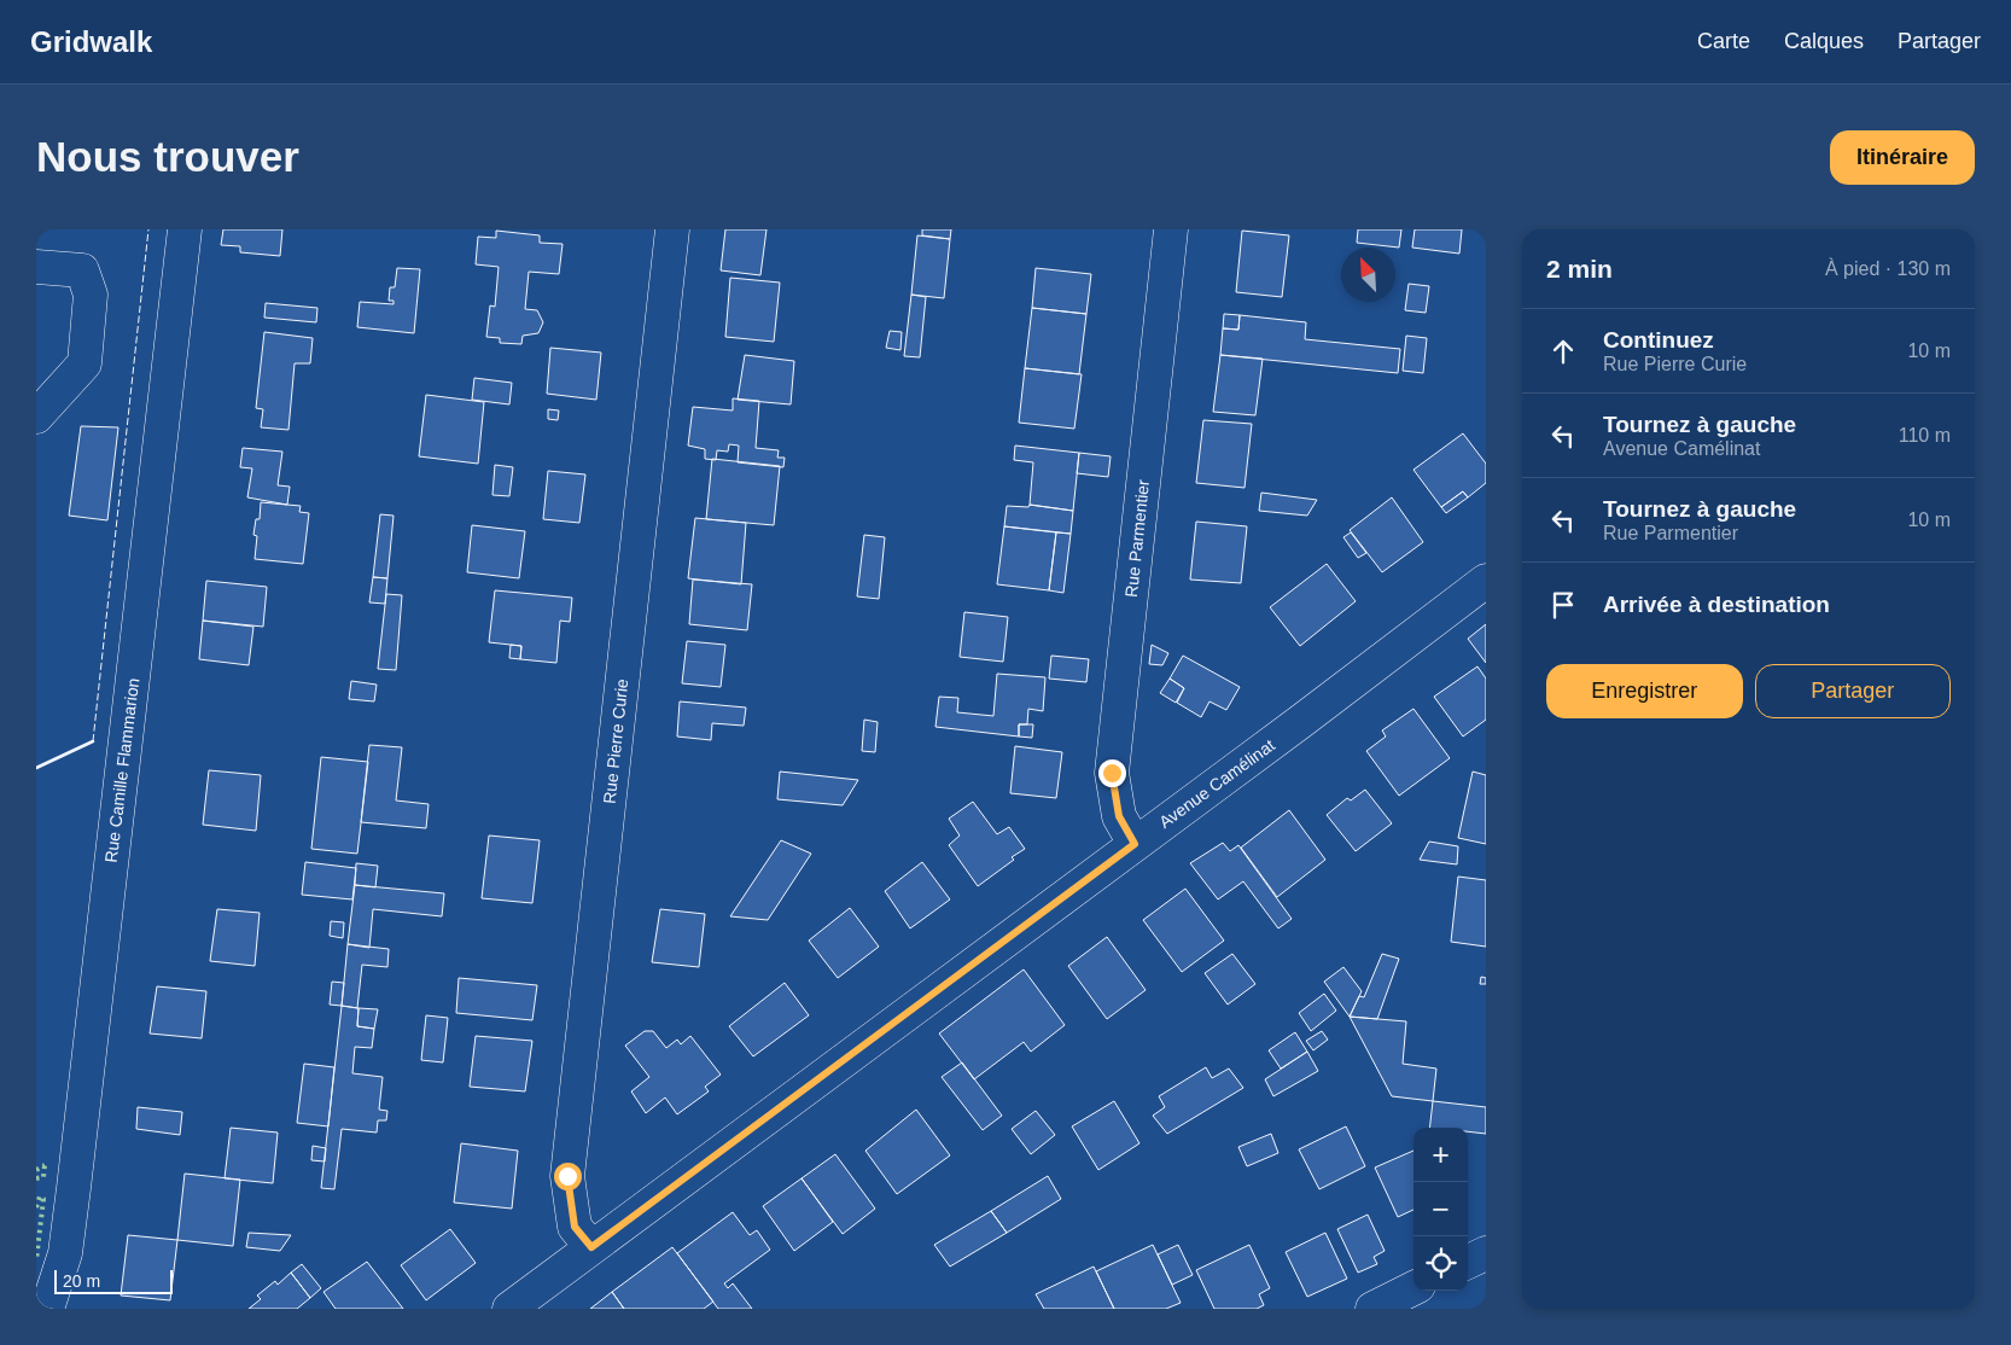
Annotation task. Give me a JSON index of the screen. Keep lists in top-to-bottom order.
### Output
{
  "streets": {
    "street": [
      "Rue Parmentier",
      "Rue Pierre Curie",
      "Rue Camille Flammarion",
      "Avenue Camélinat"
    ]
  },
  "crossings": [
    ["Rue Parmentier", "Avenue Camélinat"],
    ["Rue Pierre Curie", "Avenue Camélinat"]
  ],
  "scale_bar": "20 m",
  "north": "top left",
  "page": {
    "header": "Gridwalk",
    "nav": ["Carte", "Calques", "Partager"],
    "buttons": [
      "Itinéraire",
      ["Enregistrer", "Partager"]
    ],
    "title": "Nous trouver",
    "heading": ["2 min", "À pied · 130 m"],
    "list": [
      ["Continuez", "Rue Pierre Curie", "10 m"],
      ["Tournez à gauche", "Avenue Camélinat", "110 m"],
      ["Tournez à gauche", "Rue Parmentier", "10 m"],
      "Arrivée à destination"
    ],
    "map_buttons": ["+", "−"],
    "scale": "20 m"
  }
}
